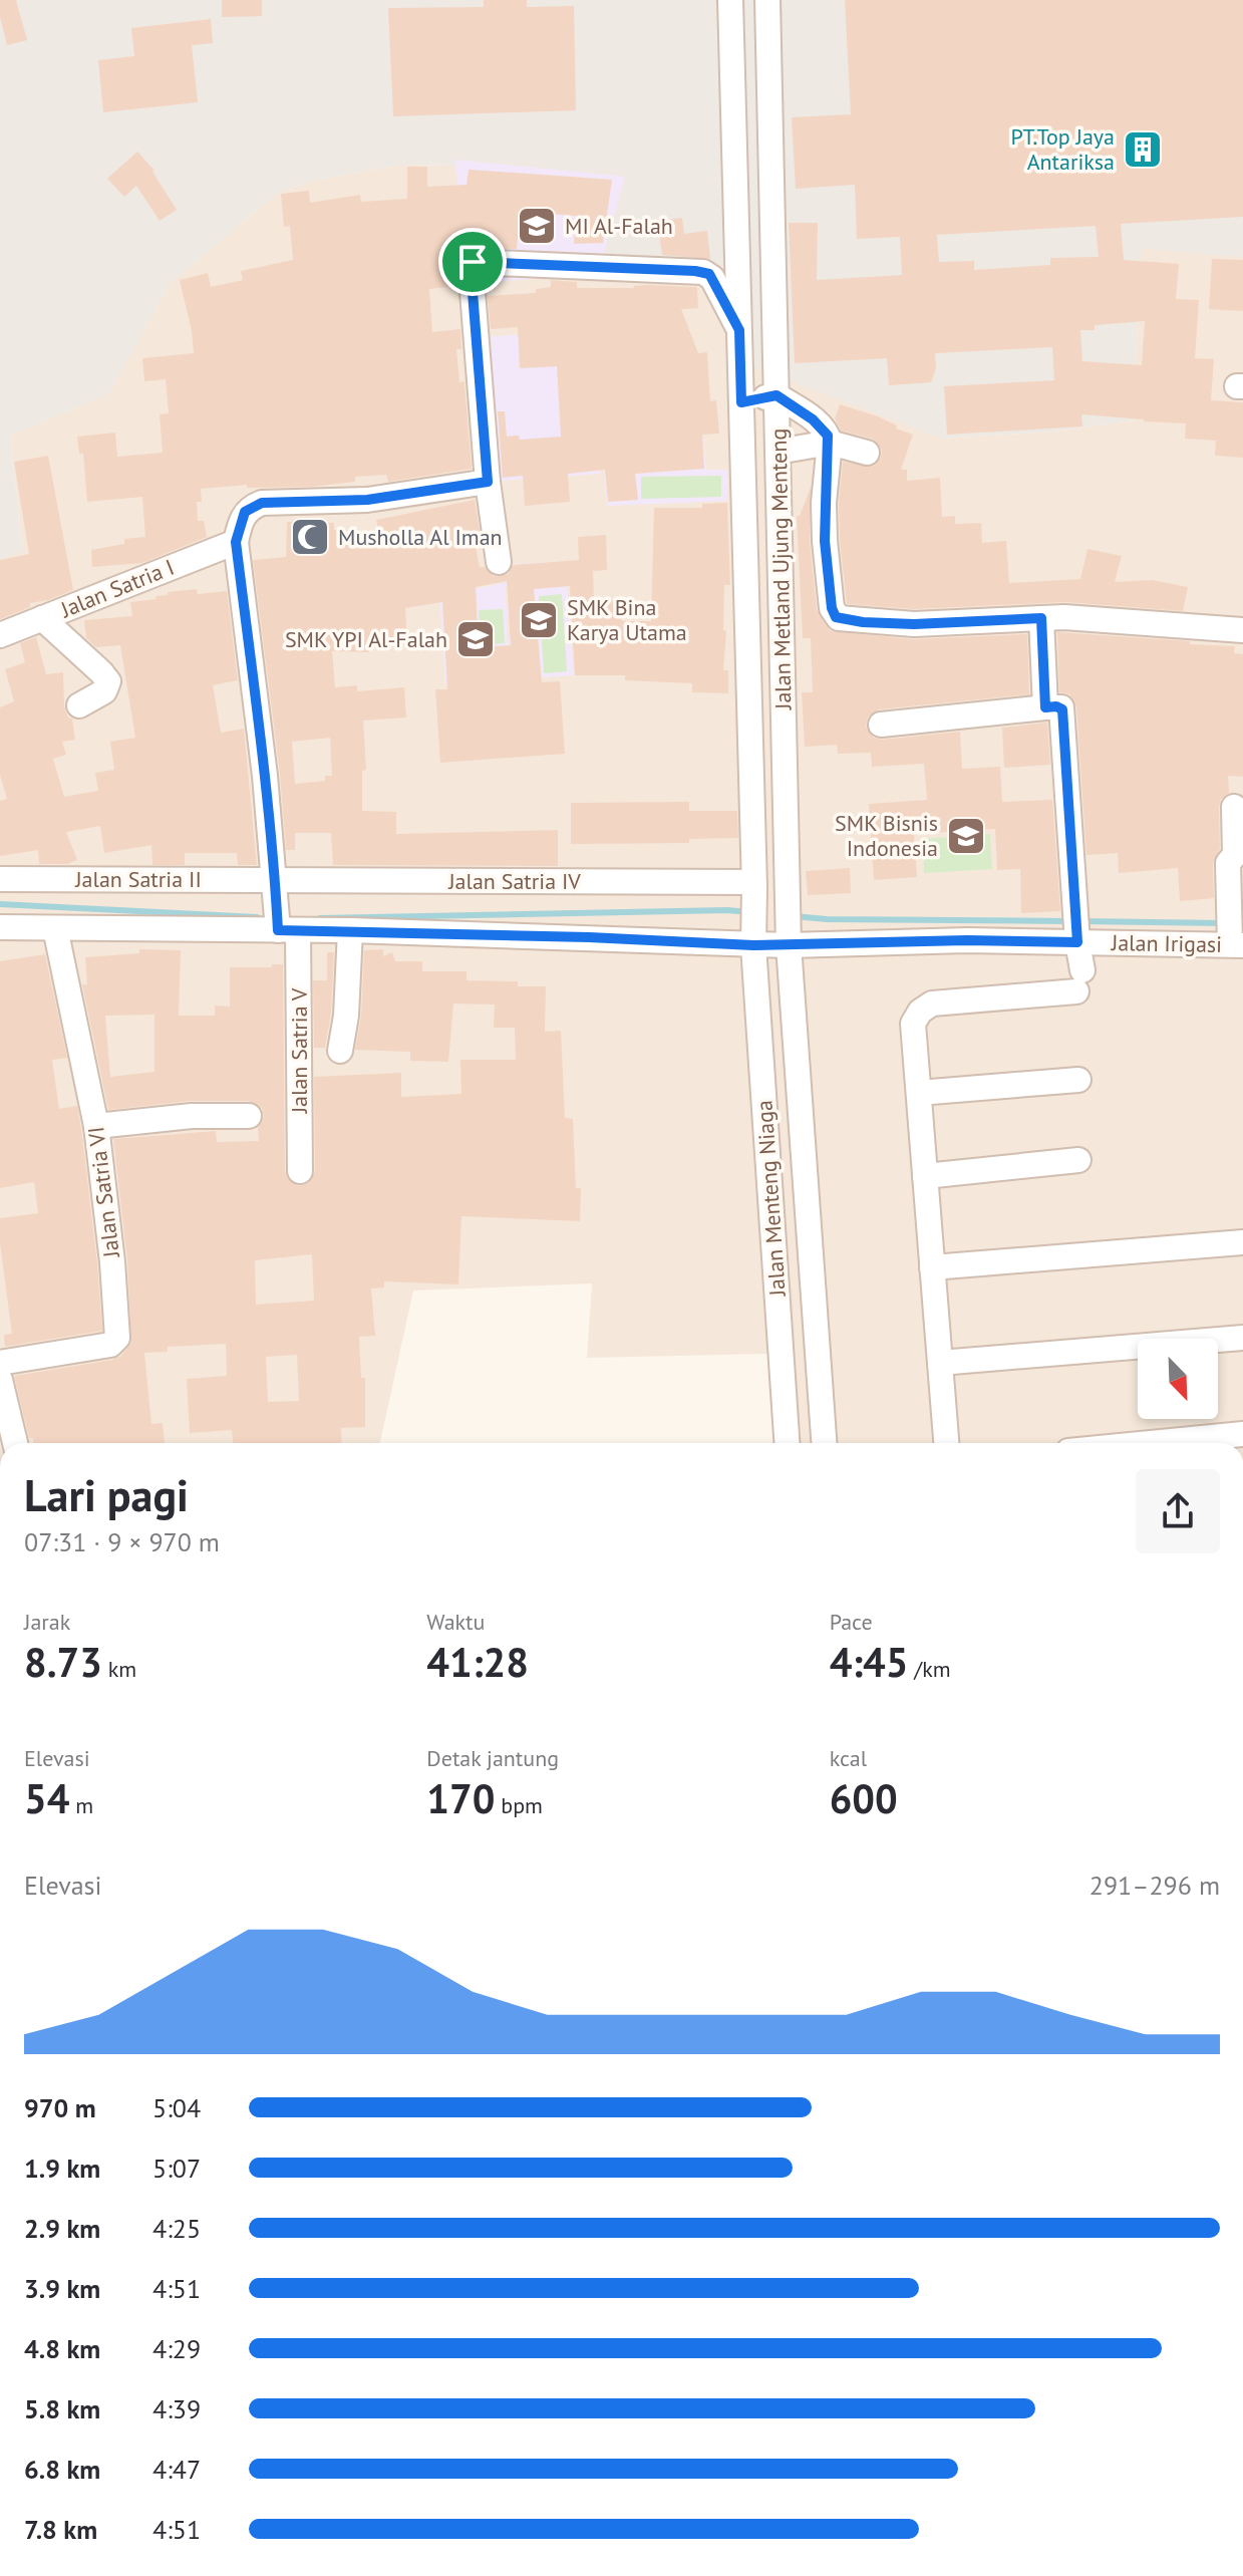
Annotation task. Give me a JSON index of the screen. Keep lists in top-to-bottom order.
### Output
{
  "streets": {
    "street": [
      "Jalan Metland Ujung Menteng",
      "Jalan Satria I",
      "Jalan Satria II",
      "Jalan Satria IV",
      "Jalan Irigasi",
      "Jalan Satria V",
      "Jalan Satria VI",
      "Jalan Menteng Niaga"
    ]
  },
  "crossings": [
    ["Jalan Metland Ujung Menteng", "Jalan Satria IV"],
    ["Jalan Metland Ujung Menteng", "Jalan Irigasi"],
    ["Jalan Metland Ujung Menteng", "Jalan Menteng Niaga"],
    ["Jalan Satria I", "Jalan Satria V"],
    ["Jalan Satria II", "Jalan Satria IV"],
    ["Jalan Satria II", "Jalan Satria V"],
    ["Jalan Satria IV", "Jalan Satria V"],
    ["Jalan Irigasi", "Jalan Satria V"],
    ["Jalan Irigasi", "Jalan Satria VI"],
    ["Jalan Irigasi", "Jalan Menteng Niaga"]
  ],
  "places": {
    "building": ["PT.Top Jaya Antariksa"],
    "school or university": [
      "MI Al-Falah",
      "SMK Bina Karya Utama",
      "SMK YPI Al-Falah",
      "SMK Bisnis Indonesia"
    ],
    "mosque": ["Musholla Al Iman"]
  },
  "north": "bottom right",
  "page": {
    "heading": ["Lari pagi", "07:31 · 9 × 970 m"],
    "stats": [
      ["Jarak", "8.73 km"],
      ["Waktu", "41:28"],
      ["Pace", "4:45 /km"],
      ["Elevasi", "54 m"],
      ["Detak jantung", "170 bpm"],
      ["kcal", "600"]
    ],
    "chart": ["Elevasi", "291–296 m"],
    "list": [
      {
        "name": "970 m",
        "note": "5:04"
      },
      {
        "name": "1.9 km",
        "note": "5:07"
      },
      {
        "name": "2.9 km",
        "note": "4:25"
      },
      {
        "name": "3.9 km",
        "note": "4:51"
      },
      {
        "name": "4.8 km",
        "note": "4:29"
      },
      {
        "name": "5.8 km",
        "note": "4:39"
      },
      {
        "name": "6.8 km",
        "note": "4:47"
      },
      {
        "name": "7.8 km",
        "note": "4:51"
      }
    ]
  }
}
